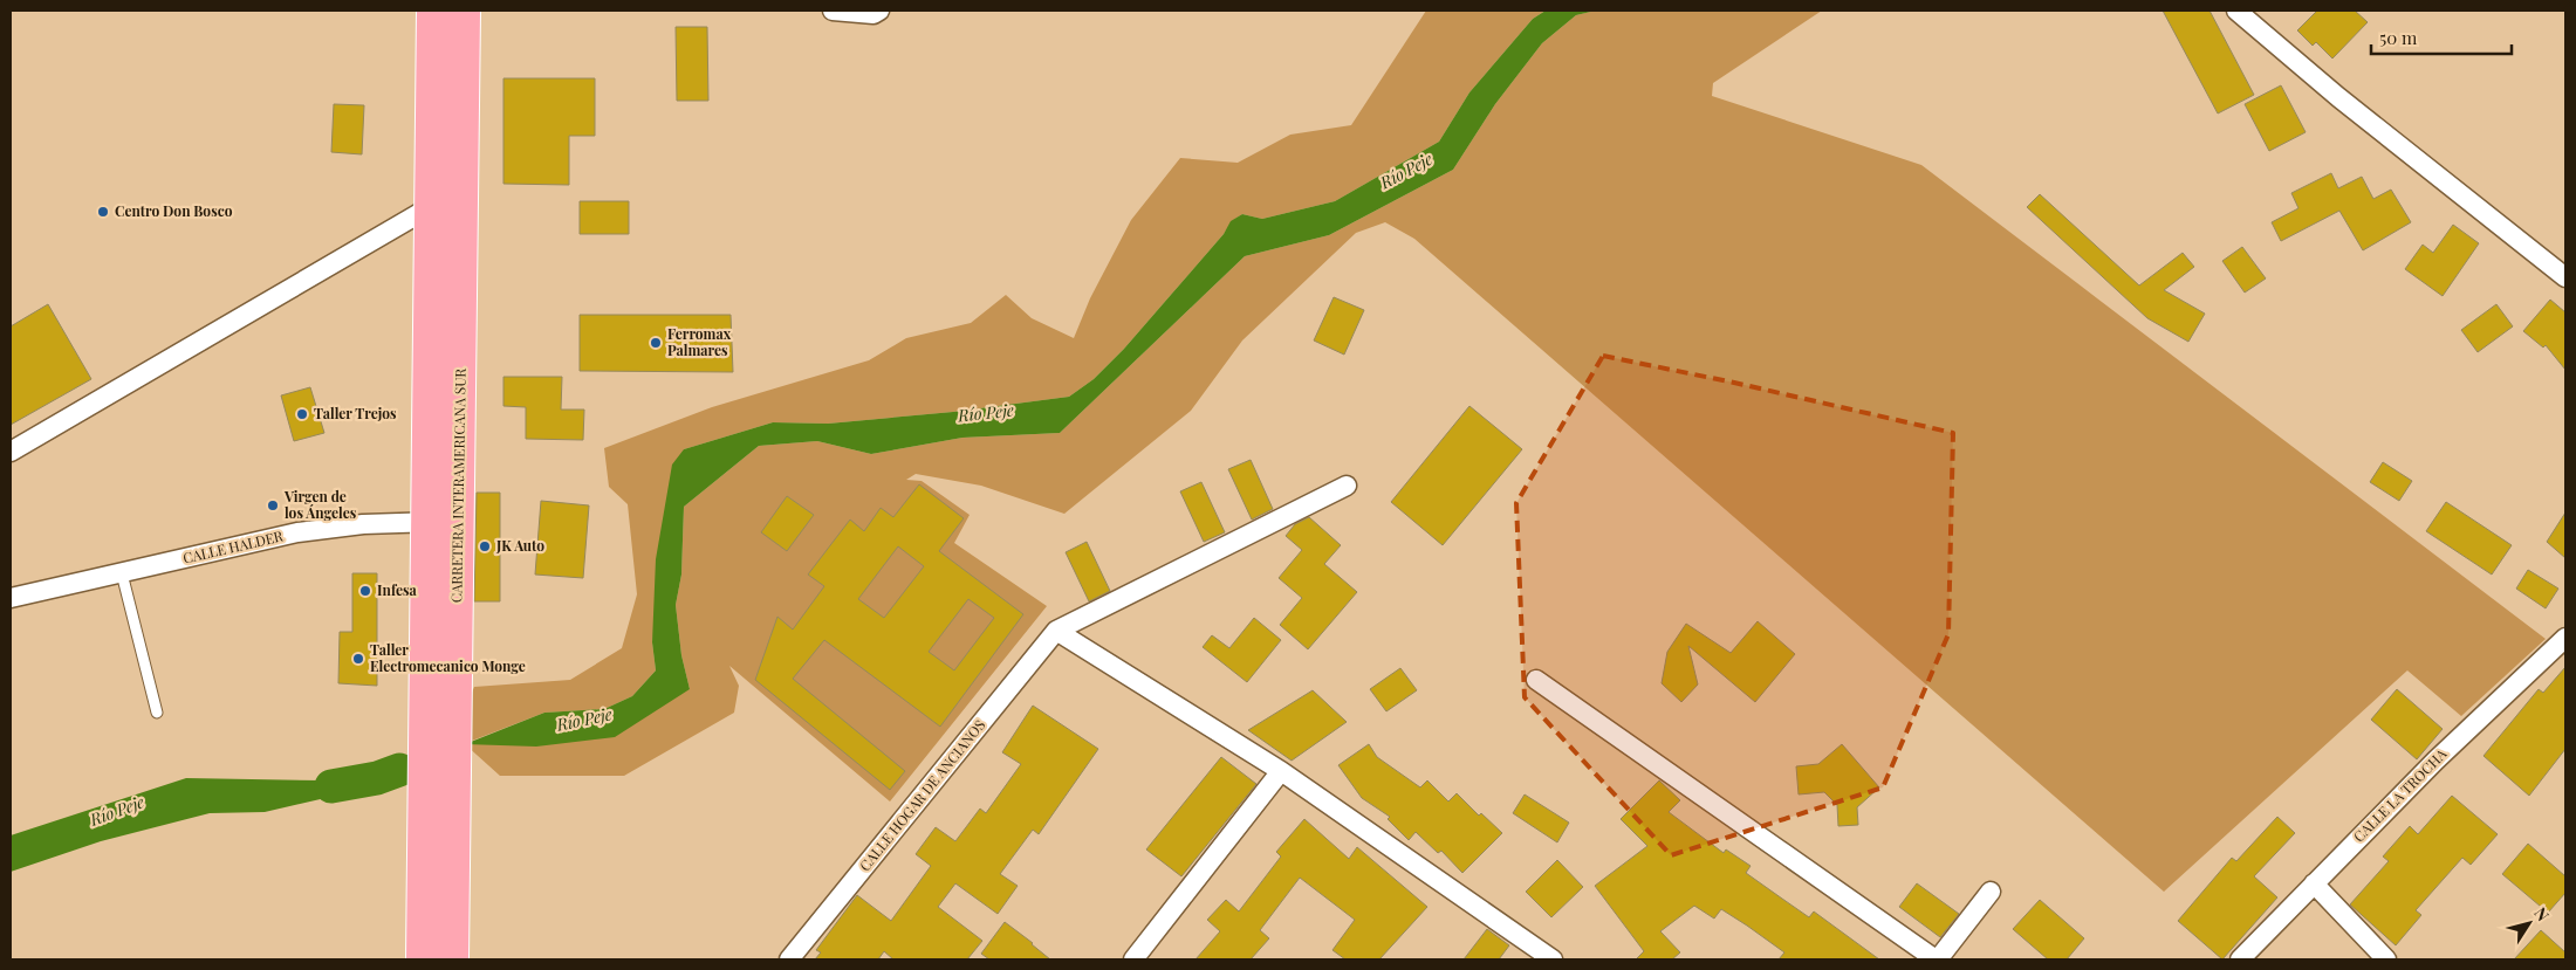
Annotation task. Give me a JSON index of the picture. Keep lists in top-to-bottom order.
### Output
{
  "streets": {
    "highway": ["CARRETERA INTERAMERICANA SUR"],
    "street": ["CALLE HALDER", "CALLE HOGAR DE ANCIANOS", "CALLE LA TROCHA"]
  },
  "crossings": [
    ["CARRETERA INTERAMERICANA SUR", "CALLE HALDER"]
  ],
  "water": ["Río Peje"],
  "places": [
    "Centro Don Bosco",
    "Ferromax Palmares",
    "Taller Trejos",
    "Virgen de los Ángeles",
    "JK Auto",
    "Infesa",
    "Taller Electromecanico Monge"
  ],
  "scale_bar": "50 m",
  "north": "top right"
}
